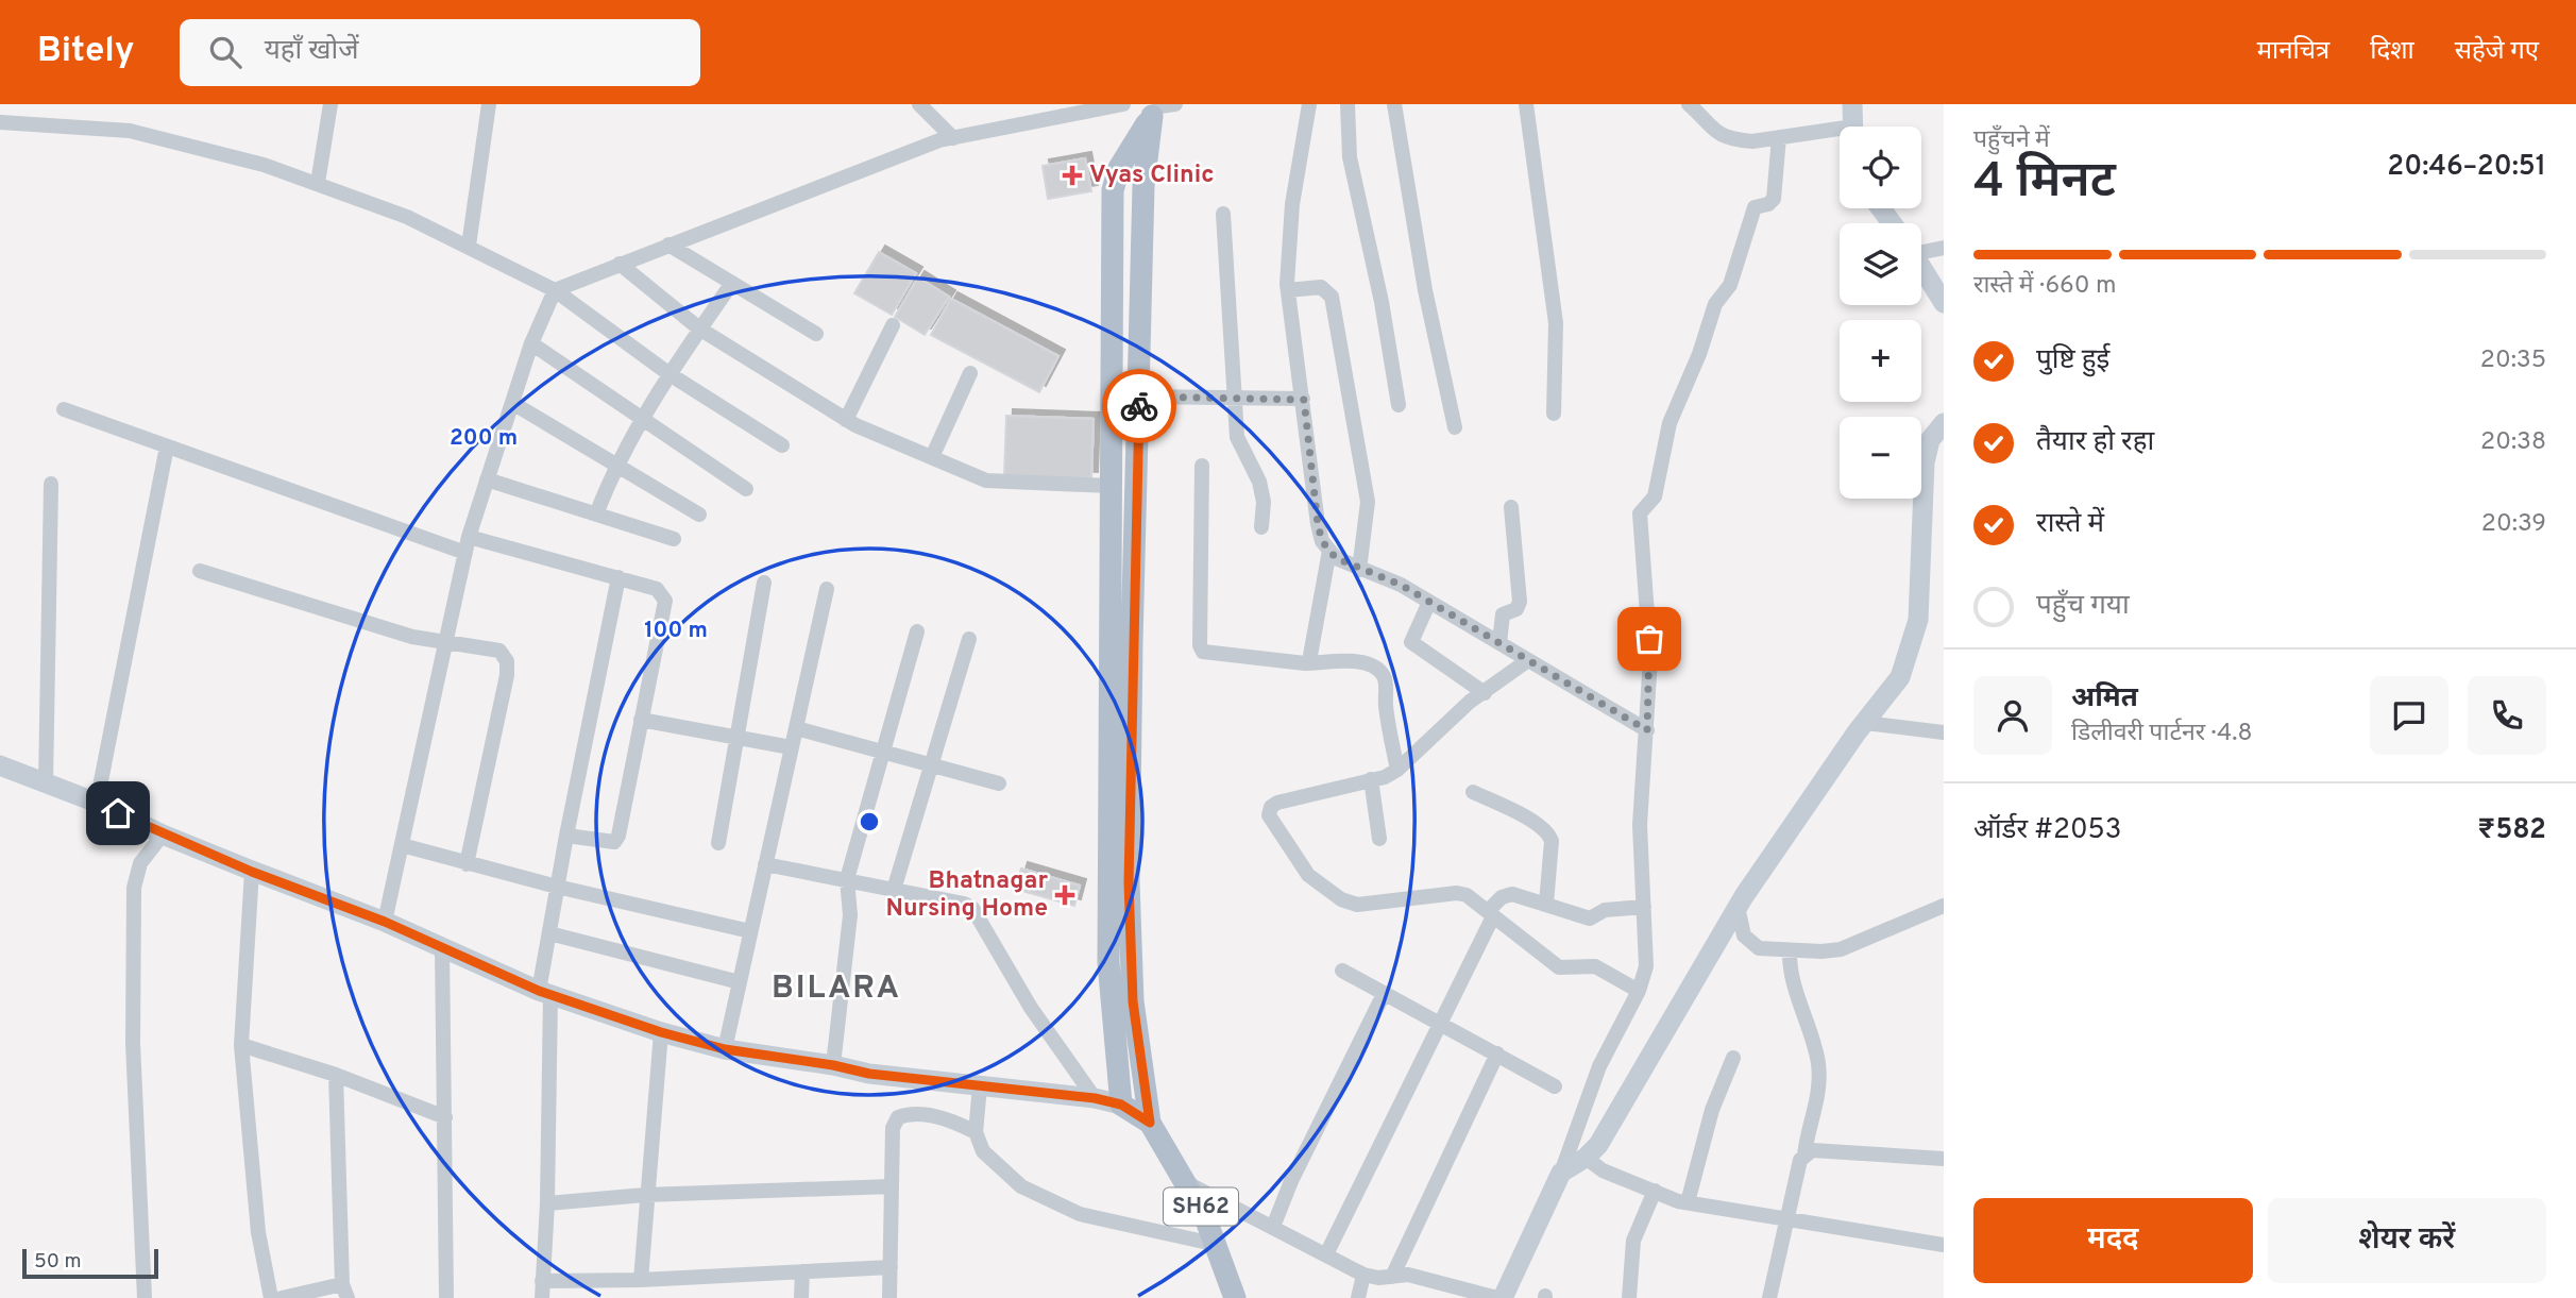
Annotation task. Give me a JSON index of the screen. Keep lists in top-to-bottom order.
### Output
{
  "streets": {
    "main road": ["SH62"]
  },
  "districts": ["BILARA"],
  "places": {
    "health": ["Vyas Clinic", "Bhatnagar Nursing Home"]
  },
  "scale_bar": "50 m",
  "page": {
    "header": "Bitely",
    "search": "यहाँ खोजें",
    "nav": ["मानचित्र", "दिशा", "सहेजे गए"],
    "heading": ["4 मिनट", "पहुँचने में", "20:46–20:51"],
    "panel": [
      "अमित",
      "डिलीवरी पार्टनर · 4.8",
      "ऑर्डर #2053",
      "₹582"
    ],
    "map_buttons": ["+", "−"],
    "bar": "रास्ते में · 660 m",
    "list": [
      ["पुष्टि हुई", "20:35"],
      ["तैयार हो रहा", "20:38"],
      ["रास्ते में", "20:39"],
      "पहुँच गया"
    ],
    "buttons": ["मदद", "शेयर करें"],
    "scale": "50 m"
  },
  "rings": ["200 m", "100 m"]
}
